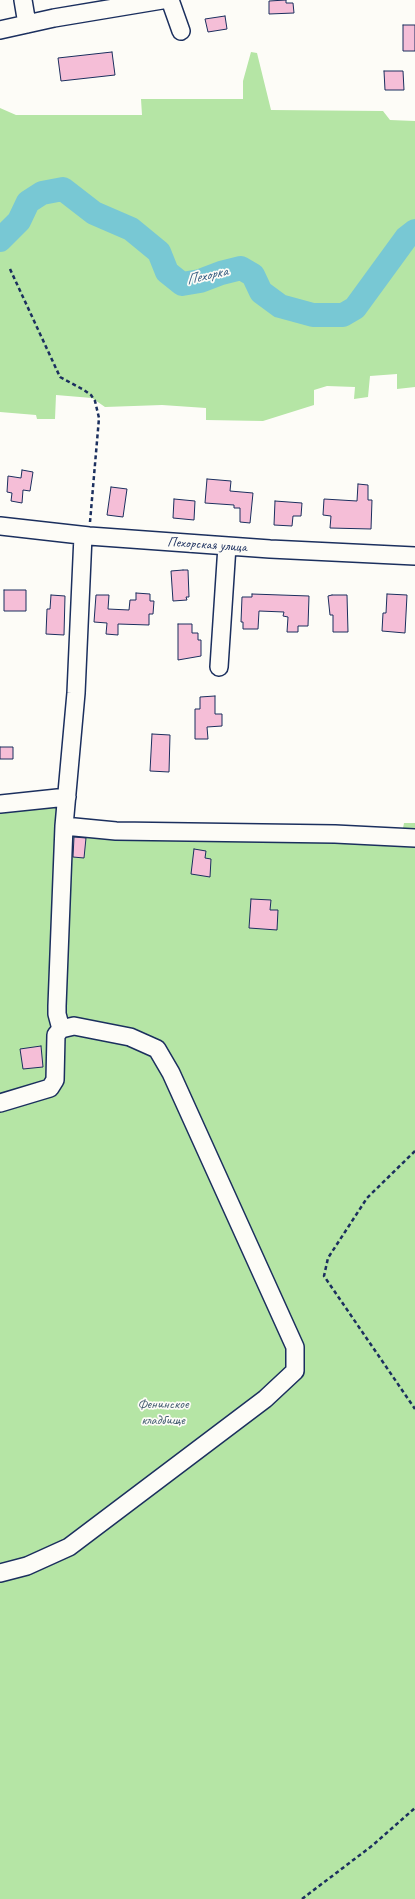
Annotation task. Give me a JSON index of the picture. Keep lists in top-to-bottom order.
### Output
{
  "streets": {
    "street": ["Пехорская улица"]
  },
  "water": ["Пехорка"],
  "parks": ["Фенинское кладбище"]
}
